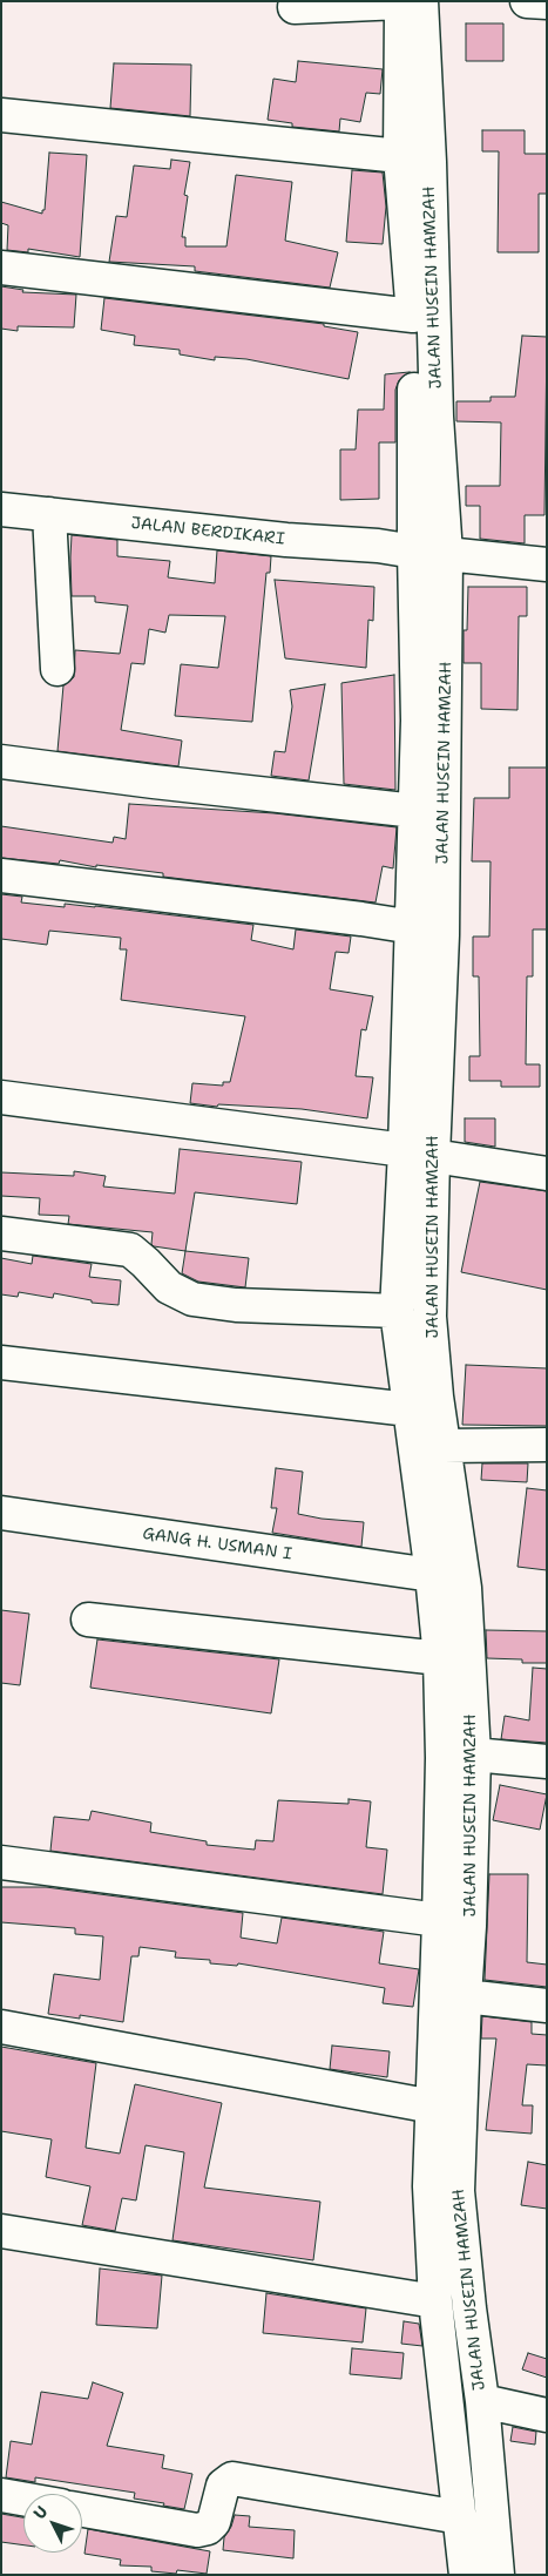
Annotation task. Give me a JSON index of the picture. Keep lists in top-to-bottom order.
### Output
{
  "streets": {
    "street": ["JALAN HUSEIN HAMZAH", "JALAN BERDIKARI", "GANG H. USMAN I"]
  },
  "crossings": [
    ["JALAN HUSEIN HAMZAH", "JALAN BERDIKARI"],
    ["JALAN HUSEIN HAMZAH", "GANG H. USMAN I"]
  ],
  "north": "top left"
}
